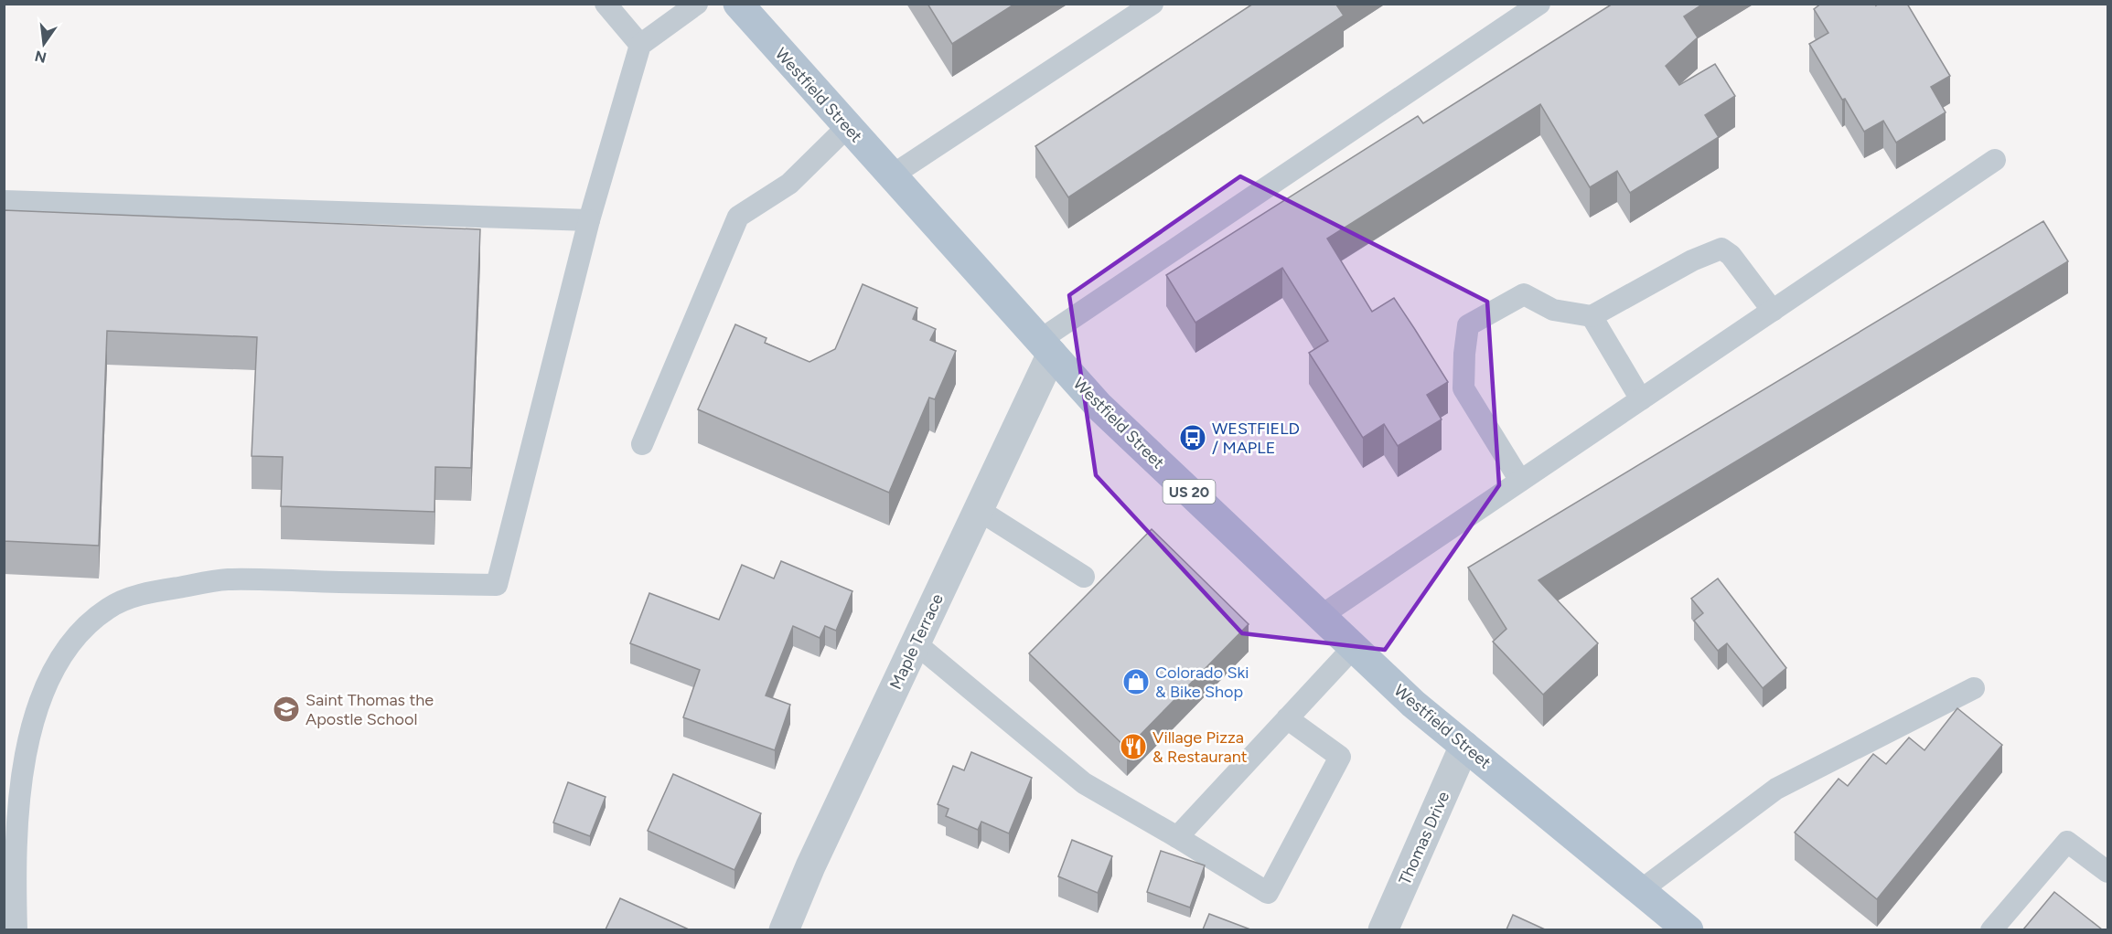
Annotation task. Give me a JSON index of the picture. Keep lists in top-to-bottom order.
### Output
{
  "streets": {
    "main road": ["Westfield Street", "US 20"],
    "street": ["Maple Terrace", "Thomas Drive"]
  },
  "crossings": [
    ["Westfield Street", "Maple Terrace"],
    ["Westfield Street", "Thomas Drive"]
  ],
  "places": {
    "bus stop": ["WESTFIELD / MAPLE"],
    "shop": ["Colorado Ski & Bike Shop"],
    "school or university": ["Saint Thomas the Apostle School"],
    "restaurant": ["Village Pizza & Restaurant"]
  },
  "north": "bottom"
}
